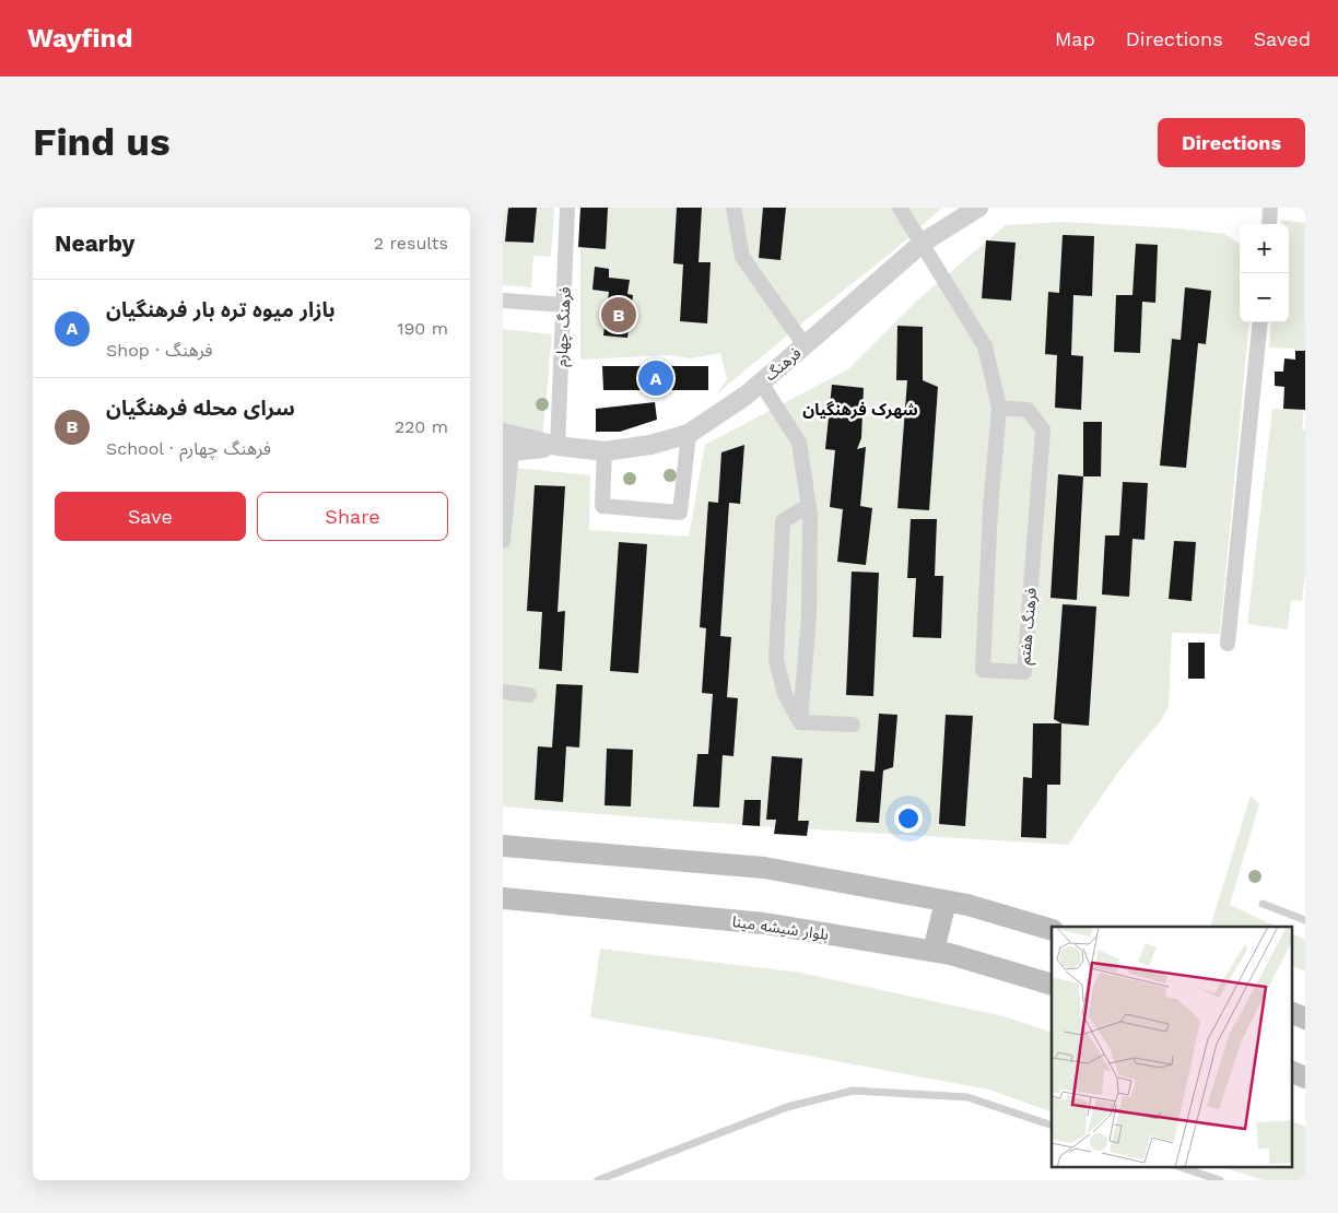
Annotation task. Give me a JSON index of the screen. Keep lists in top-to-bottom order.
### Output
{
  "streets": {
    "main road": ["بلوار شیشه مینا"],
    "street": ["فرهنگ چهارم", "فرهنگ", "فرهنگ هفتم"]
  },
  "crossings": [
    ["فرهنگ چهارم", "فرهنگ"],
    ["فرهنگ", "فرهنگ هفتم"]
  ],
  "districts": ["شهرک فرهنگیان"],
  "page": {
    "header": "Wayfind",
    "nav": ["Map", "Directions", "Saved"],
    "buttons": [
      "Directions",
      ["Save", "Share"]
    ],
    "title": "Find us",
    "heading": ["Nearby", "2 results"],
    "map_buttons": ["+", "−"],
    "list": [
      {
        "mark": "A",
        "name": "بازار میوه تره بار فرهنگیان",
        "note": "Shop · فرهنگ",
        "value": "190 m"
      },
      {
        "mark": "B",
        "name": "سرای محله فرهنگیان",
        "note": "School · فرهنگ چهارم",
        "value": "220 m"
      }
    ],
    "pins": ["B", "A"]
  }
}
